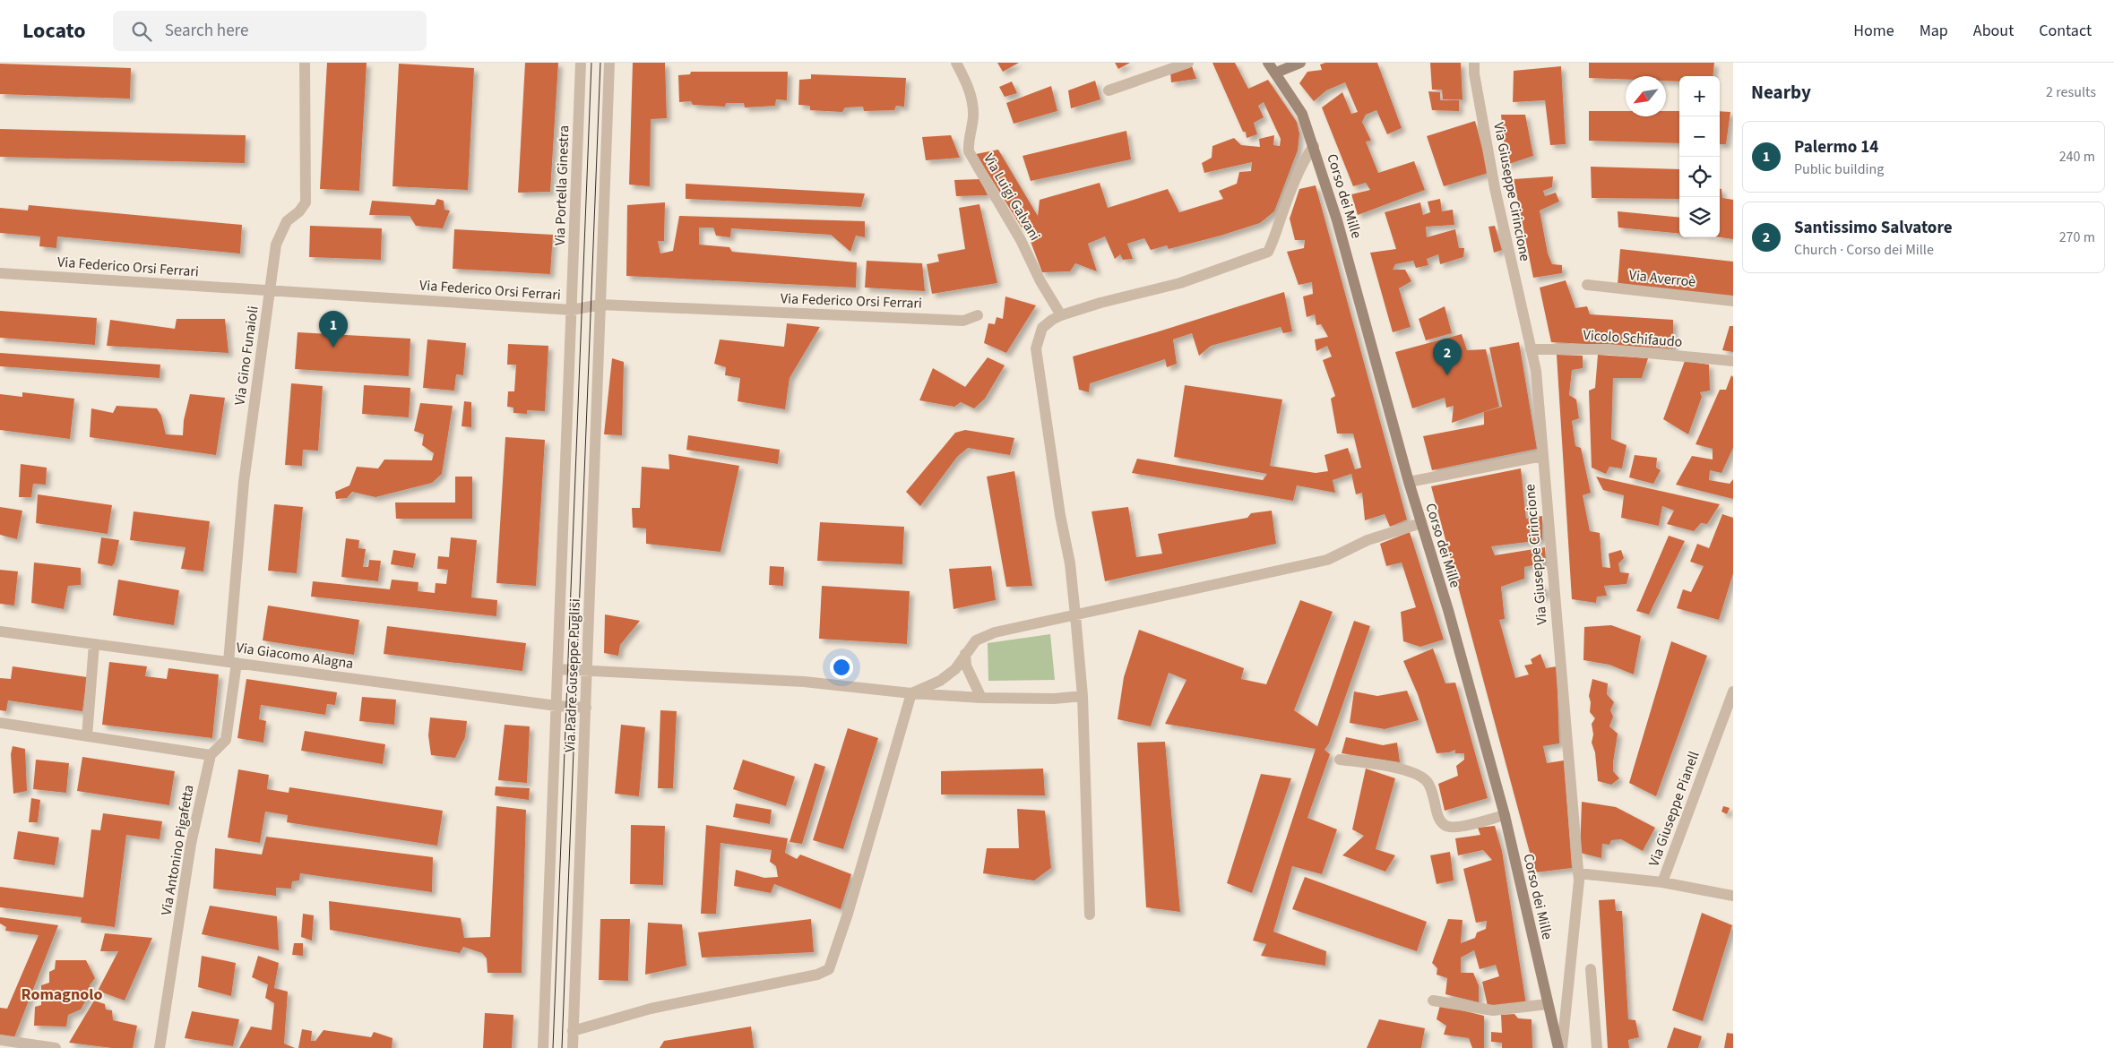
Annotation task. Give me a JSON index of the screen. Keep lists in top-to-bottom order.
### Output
{
  "streets": {
    "street": [
      "Via Portella Ginestra",
      "Via Giuseppe Cirincione",
      "Corso dei Mille",
      "Via Luigi Galvani",
      "Via Federico Orsi Ferrari",
      "Via Averroè",
      "Vicolo Schifaudo",
      "Via Gino Funaioli",
      "Via Giacomo Alagna",
      "Via Padre Guseppe Puglisi",
      "Via Giuseppe Pianell",
      "Via Antonino Pigafetta"
    ]
  },
  "crossings": [
    ["Via Portella Ginestra", "Via Federico Orsi Ferrari"],
    ["Via Portella Ginestra", "Via Padre Guseppe Puglisi"],
    ["Via Giuseppe Cirincione", "Vicolo Schifaudo"],
    ["Via Giuseppe Cirincione", "Via Giuseppe Pianell"],
    ["Via Federico Orsi Ferrari", "Via Gino Funaioli"],
    ["Via Federico Orsi Ferrari", "Via Padre Guseppe Puglisi"],
    ["Via Gino Funaioli", "Via Giacomo Alagna"],
    ["Via Giacomo Alagna", "Via Padre Guseppe Puglisi"]
  ],
  "districts": ["Romagnolo"],
  "north": "bottom left",
  "page": {
    "header": "Locato",
    "search": "Search here",
    "nav": [
      "Home",
      "Map",
      "About",
      "Contact"
    ],
    "heading": ["Nearby", "2 results"],
    "map_buttons": ["+", "−"],
    "list": [
      {
        "mark": "1",
        "name": "Palermo 14",
        "note": "Public building",
        "value": "240 m"
      },
      {
        "mark": "2",
        "name": "Santissimo Salvatore",
        "note": "Church · Corso dei Mille",
        "value": "270 m"
      }
    ],
    "pins": ["1", "2"]
  }
}
